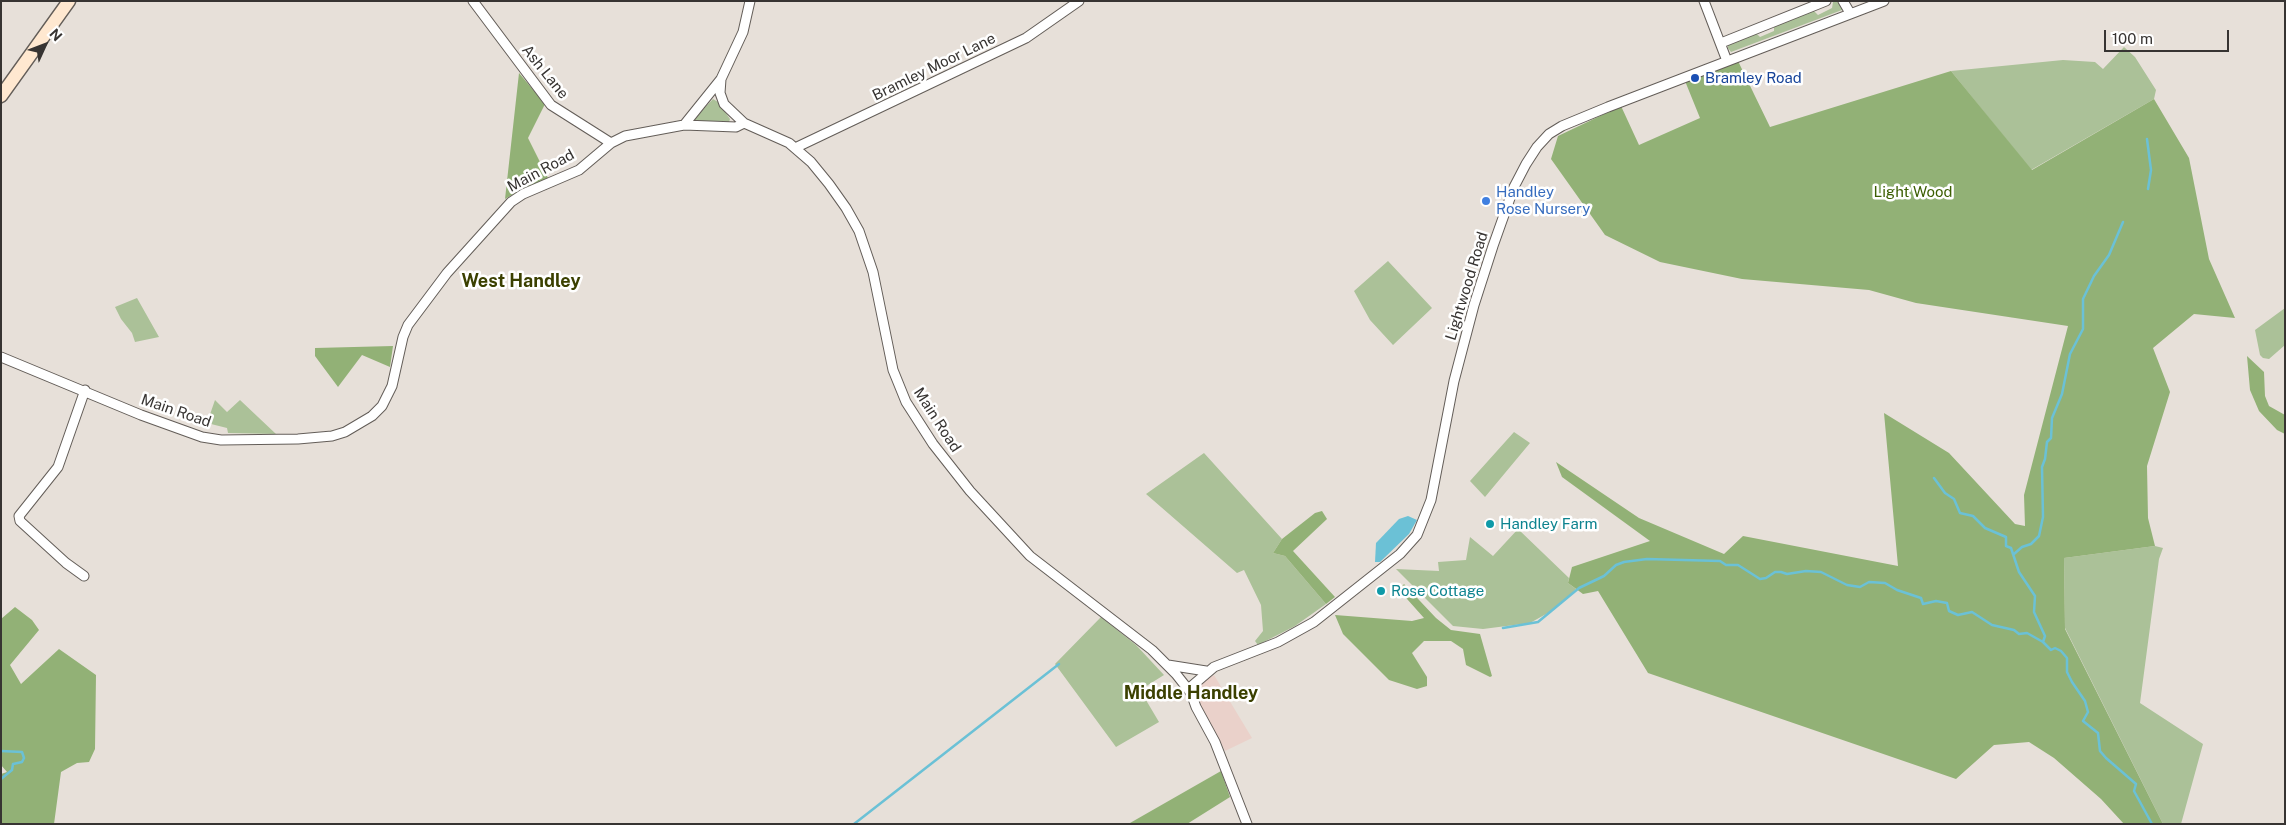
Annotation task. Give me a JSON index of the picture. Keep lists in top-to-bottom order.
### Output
{
  "streets": {
    "street": [
      "Bramley Moor Lane",
      "Ash Lane",
      "Main Road",
      "Lightwood Road"
    ]
  },
  "crossings": [
    ["Bramley Moor Lane", "Main Road"],
    ["Ash Lane", "Main Road"]
  ],
  "districts": ["West Handley", "Middle Handley"],
  "parks": ["Light Wood"],
  "places": [
    "Bramley Road",
    "Handley Rose Nursery",
    "Handley Farm",
    "Rose Cottage"
  ],
  "scale_bar": "100 m",
  "north": "top right"
}
